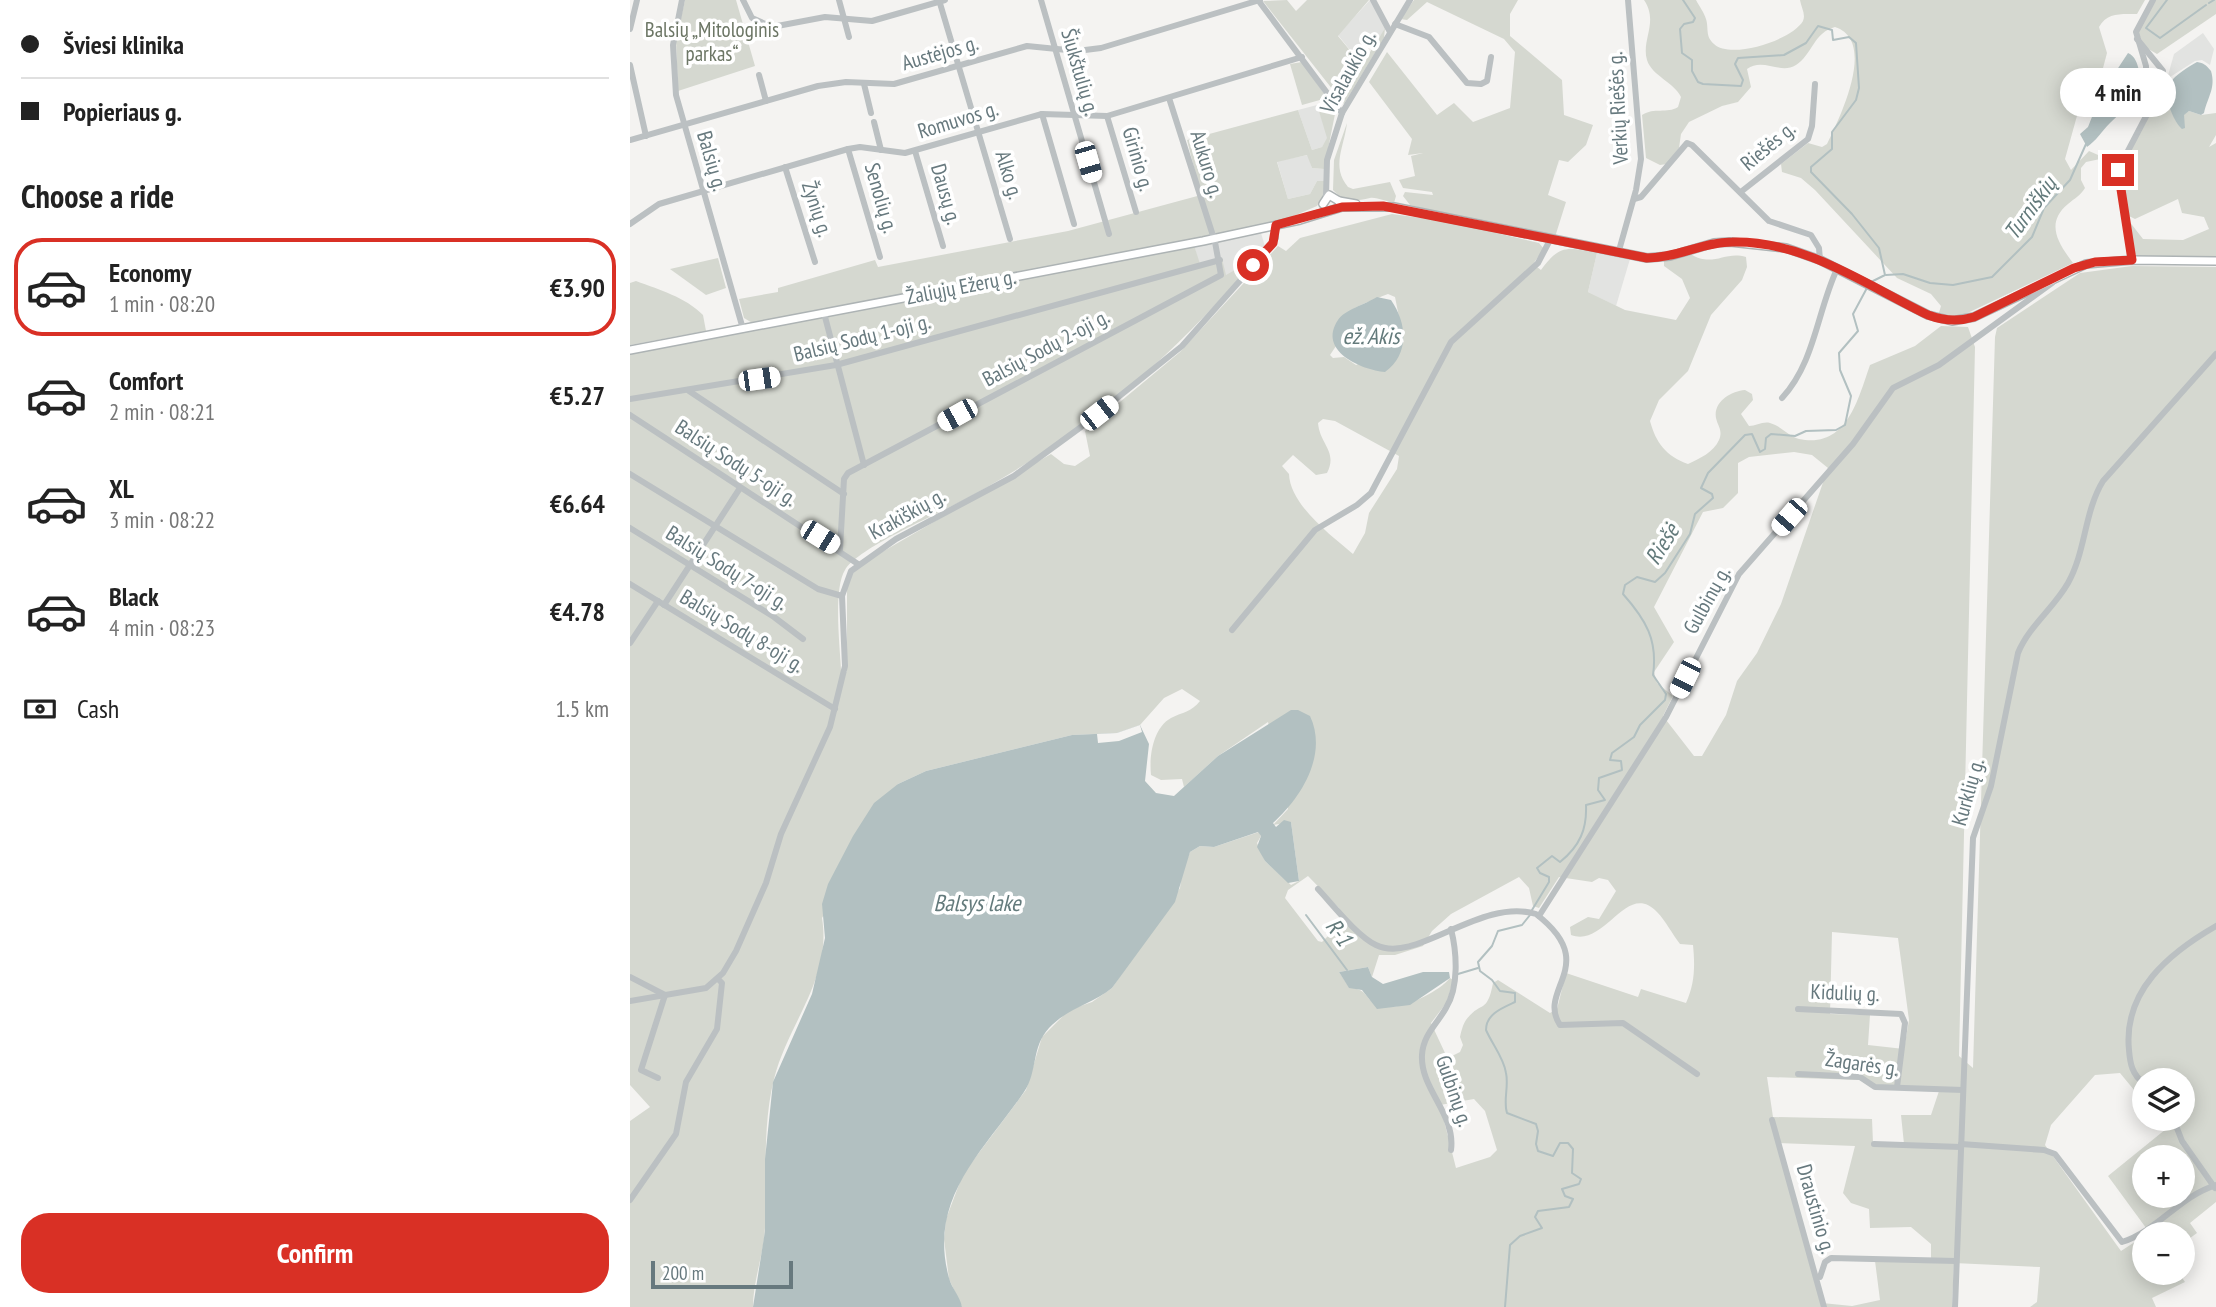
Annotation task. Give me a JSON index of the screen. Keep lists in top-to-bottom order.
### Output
{
  "streets": {
    "main road": ["Žaliųjų Ežerų g."],
    "street": [
      "Austėjos g.",
      "Šiukštulių g.",
      "Visalaukio g.",
      "Verkių Riešės g.",
      "Romuvos g.",
      "Riešės g.",
      "Girinio g.",
      "Balsių g.",
      "Aukuro g.",
      "Alko g.",
      "Dausų g.",
      "Senolių g.",
      "Žynių g.",
      "Balsių Sodų 1-oji g.",
      "Balsių Sodų 2-oji g.",
      "Balsių Sodų 5-oji g.",
      "Krakiškių g.",
      "Balsių Sodų 7-oji g.",
      "Gulbinų g.",
      "Balsių Sodų 8-oji g.",
      "Kurklių g.",
      "Kidulių g.",
      "Žagarės g.",
      "Draustinio g."
    ]
  },
  "crossings": [
    ["Austėjos g.", "Šiukštulių g."],
    ["Austėjos g.", "Balsių g."],
    ["Austėjos g.", "Alko g."],
    ["Šiukštulių g.", "Romuvos g."],
    ["Visalaukio g.", "Žaliųjų Ežerų g."],
    ["Verkių Riešės g.", "Riešės g."],
    ["Verkių Riešės g.", "Žaliųjų Ežerų g."],
    ["Romuvos g.", "Girinio g."],
    ["Romuvos g.", "Balsių g."],
    ["Romuvos g.", "Aukuro g."],
    ["Romuvos g.", "Alko g."],
    ["Romuvos g.", "Dausų g."],
    ["Romuvos g.", "Senolių g."],
    ["Romuvos g.", "Žynių g."],
    ["Riešės g.", "Žaliųjų Ežerų g."],
    ["Balsių g.", "Žaliųjų Ežerų g."],
    ["Aukuro g.", "Žaliųjų Ežerų g."],
    ["Žaliųjų Ežerų g.", "Krakiškių g."],
    ["Žaliųjų Ežerų g.", "Gulbinų g."],
    ["Balsių Sodų 1-oji g.", "Balsių Sodų 2-oji g."],
    ["Balsių Sodų 2-oji g.", "Balsių Sodų 5-oji g."],
    ["Balsių Sodų 5-oji g.", "Krakiškių g."],
    ["Krakiškių g.", "Balsių Sodų 8-oji g."],
    ["Kurklių g.", "Žagarės g."],
    ["Kidulių g.", "Žagarės g."]
  ],
  "water": [
    "Turniškių",
    "ež. Akis",
    "Riešė",
    "Balsys lake",
    "R-1"
  ],
  "parks": ["Balsių „Mitologinis parkas“"],
  "scale_bar": "200 m",
  "page": {
    "banner": ["Šviesi klinika", "Popieriaus g."],
    "bubble": "4 min",
    "heading": "Choose a ride",
    "list": [
      {
        "name": "Economy",
        "note": "1 min · 08:20",
        "value": "€3.90"
      },
      {
        "name": "Comfort",
        "note": "2 min · 08:21",
        "value": "€5.27"
      },
      {
        "name": "XL",
        "note": "3 min · 08:22",
        "value": "€6.64"
      },
      {
        "name": "Black",
        "note": "4 min · 08:23",
        "value": "€4.78"
      }
    ],
    "pay": ["Cash", "1.5 km"],
    "map_buttons": ["+", "−"],
    "buttons": "Confirm",
    "scale": "200 m"
  }
}
